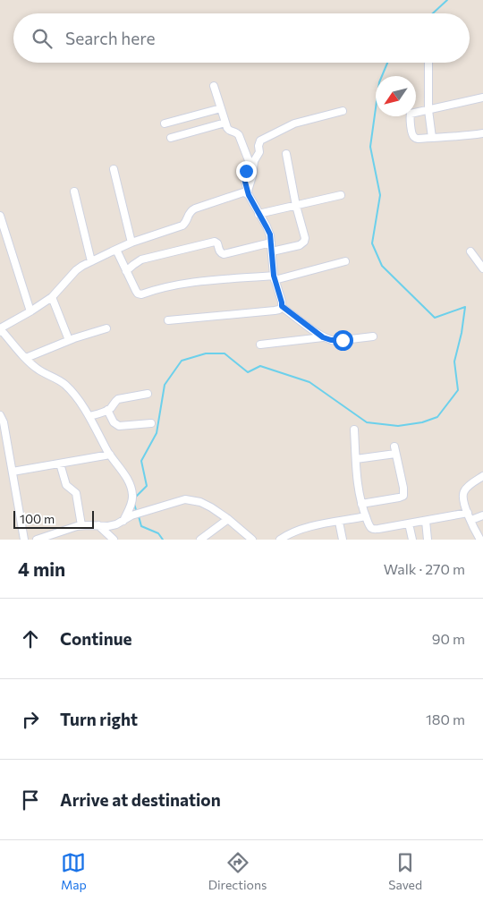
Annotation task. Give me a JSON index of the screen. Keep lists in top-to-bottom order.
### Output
{
  "scale_bar": "100 m",
  "north": "bottom left",
  "page": {
    "search": "Search here",
    "scale": "100 m",
    "heading": ["4 min", "Walk · 270 m"],
    "list": [
      ["Continue", "90 m"],
      ["Turn right", "180 m"],
      "Arrive at destination"
    ],
    "nav": ["Map", "Directions", "Saved"]
  }
}
